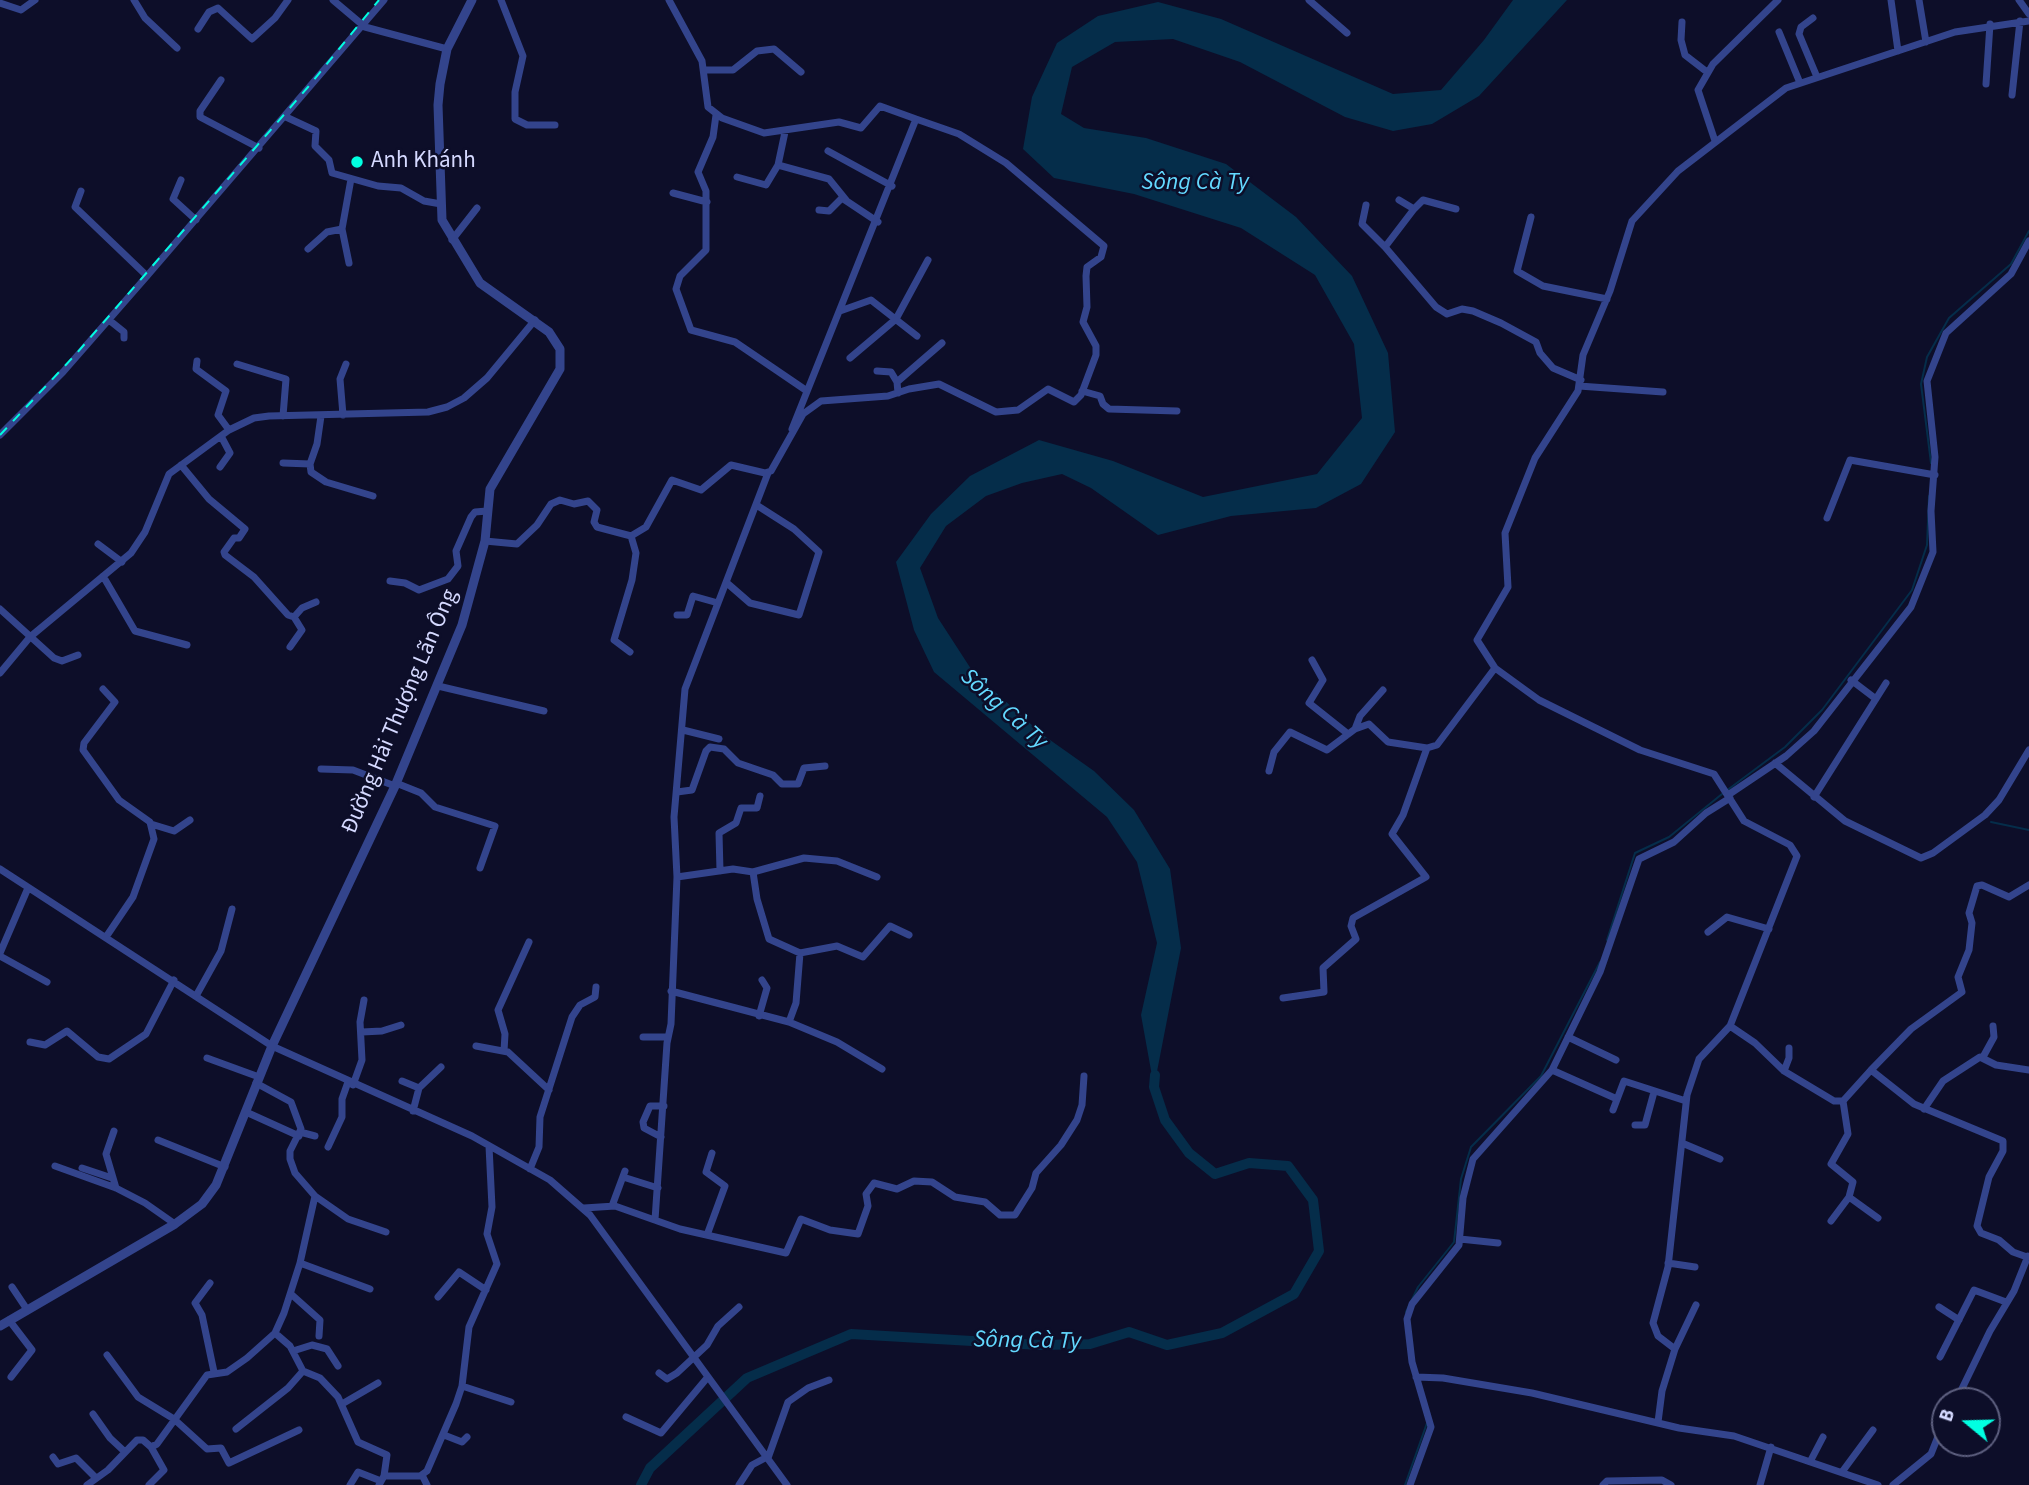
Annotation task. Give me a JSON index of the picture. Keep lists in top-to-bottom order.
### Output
{
  "streets": {
    "street": ["Đường Hải Thượng Lãn Ông"]
  },
  "water": ["Sông Cà Ty"],
  "places": ["Anh Khánh"],
  "north": "left"
}
